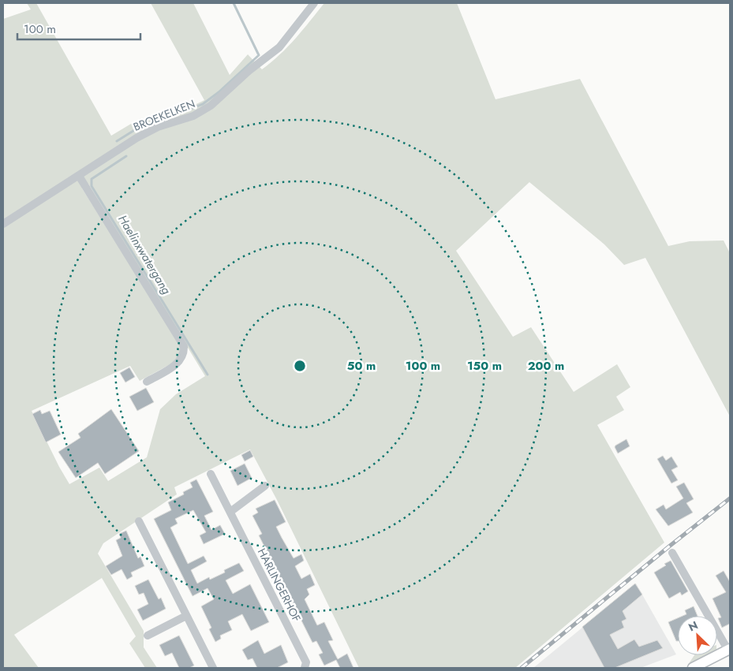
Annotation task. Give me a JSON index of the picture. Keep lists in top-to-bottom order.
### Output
{
  "streets": {
    "street": ["BROEKELKEN", "HARLINGERHOF"]
  },
  "water": ["Haelinxwatergang"],
  "scale_bar": "100 m",
  "north": "top left",
  "rings": [
    "50 m",
    "100 m",
    "150 m",
    "200 m"
  ]
}
